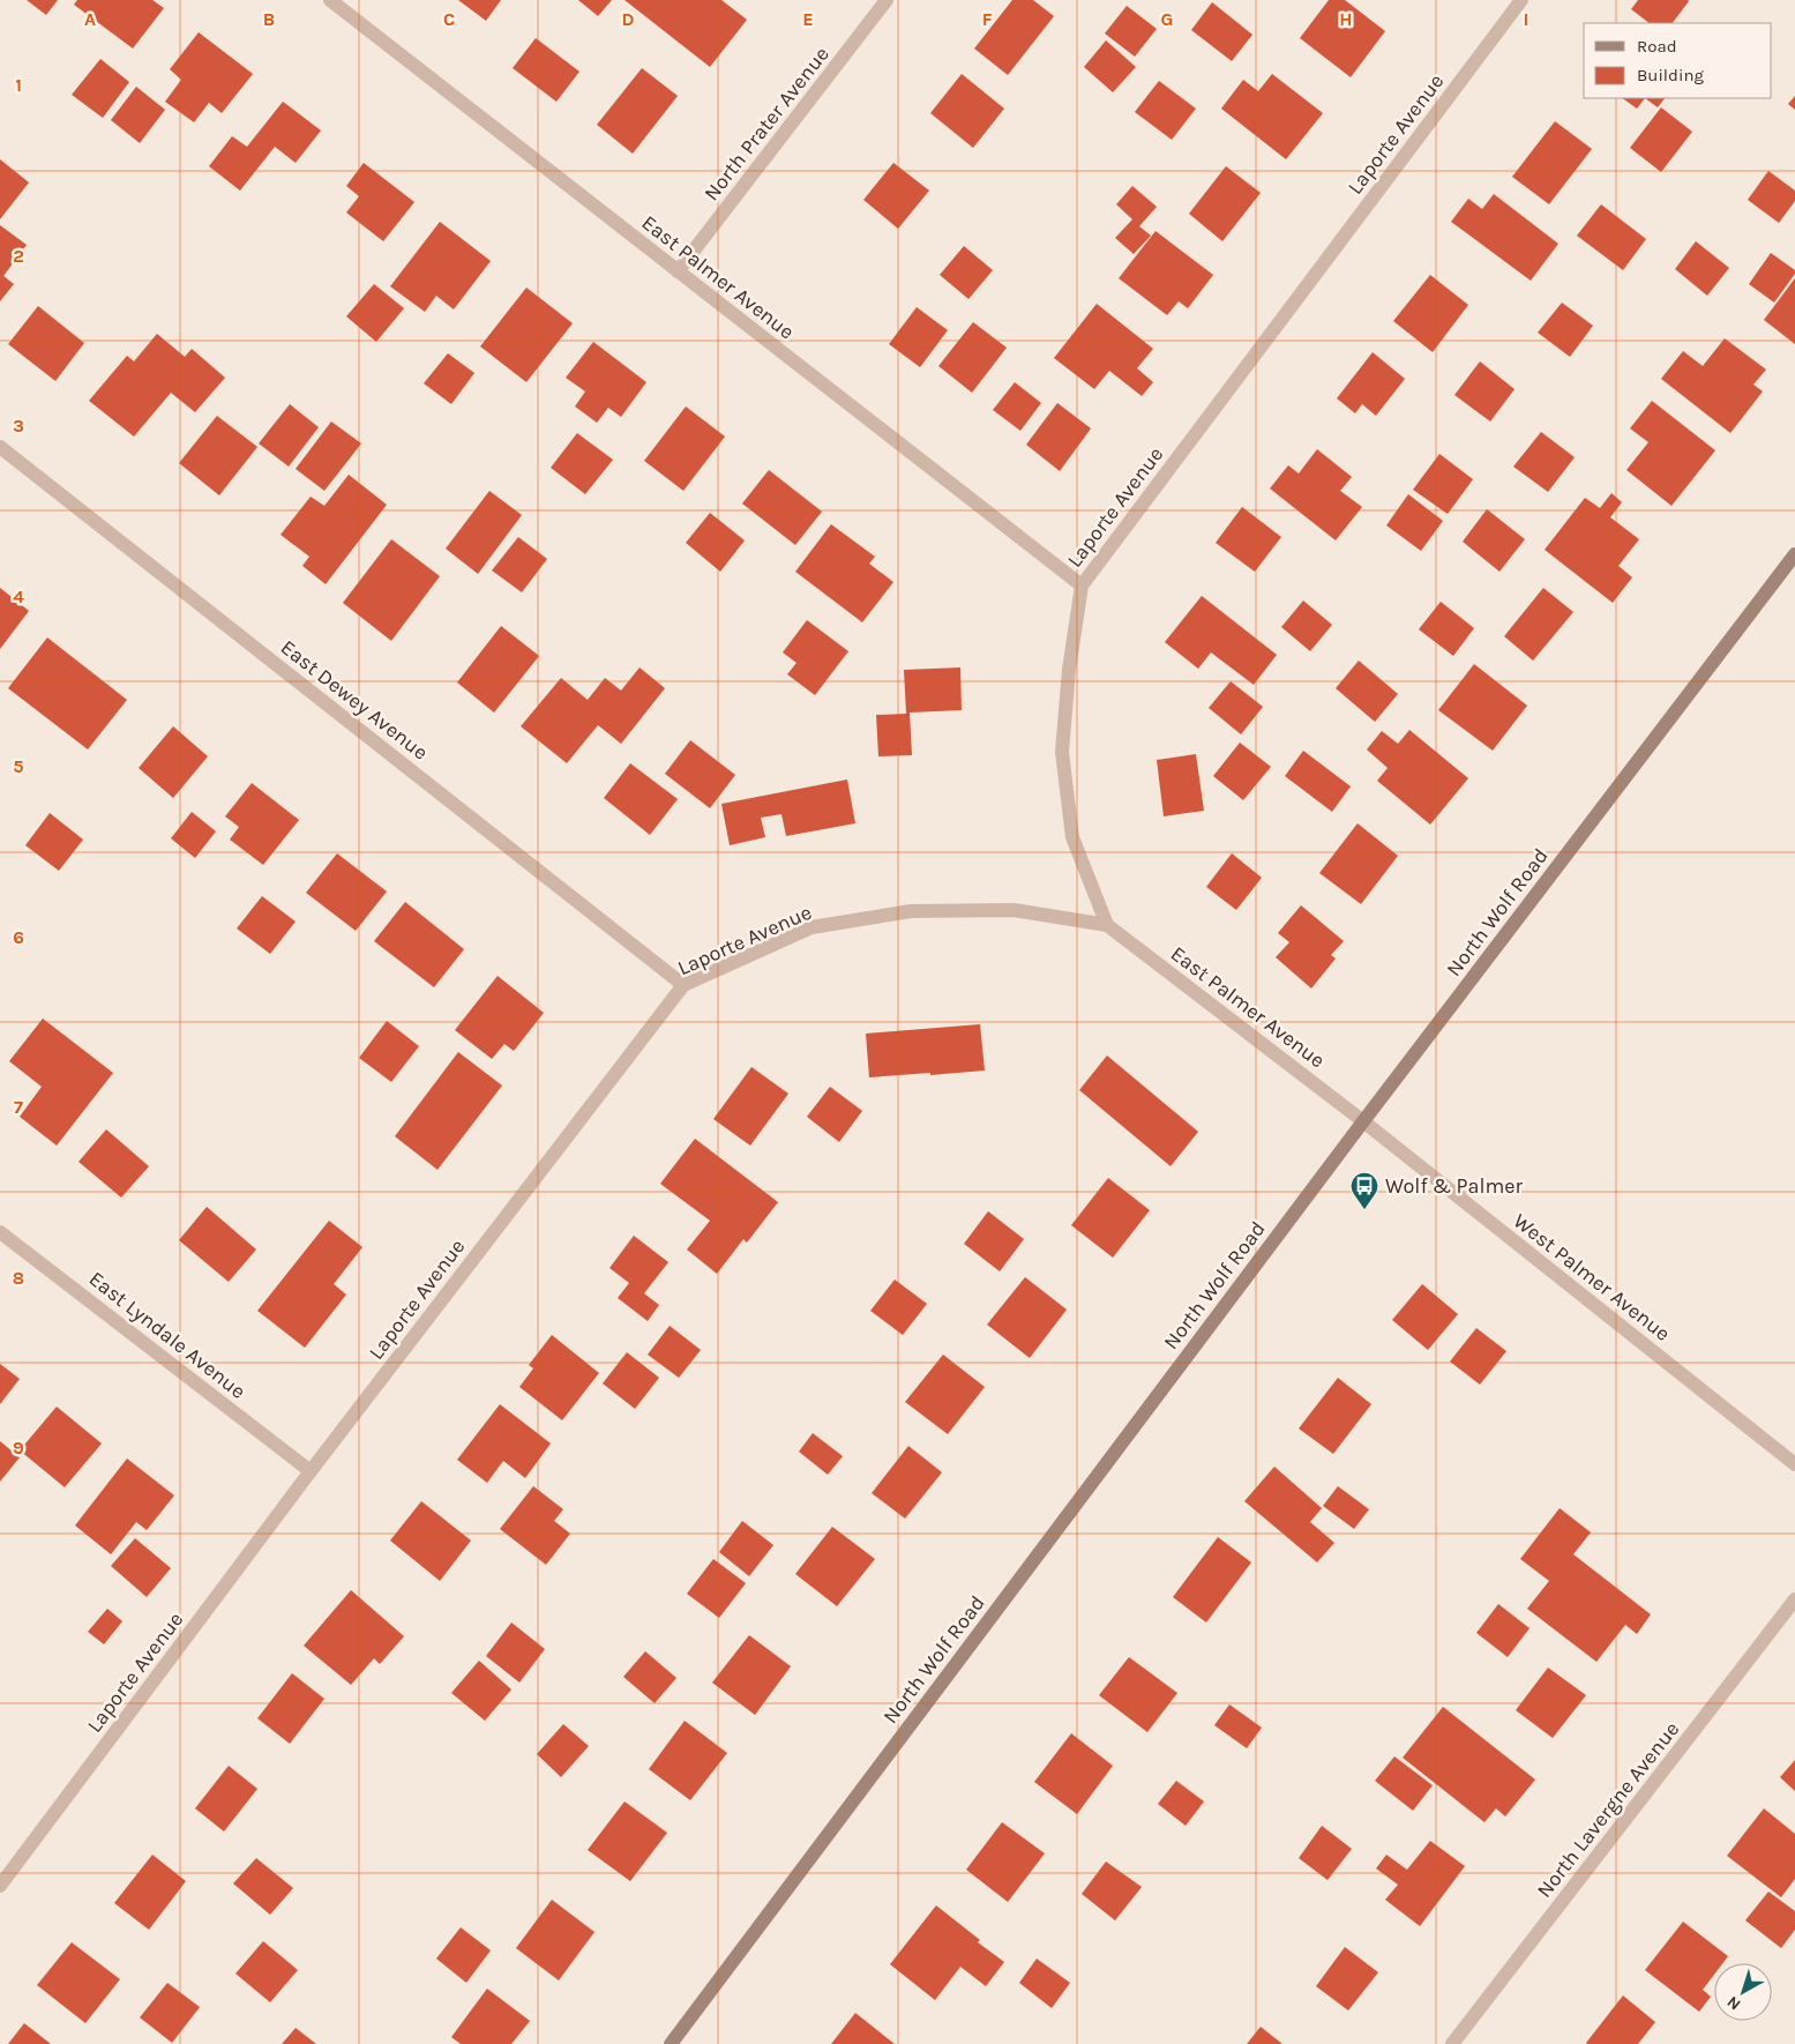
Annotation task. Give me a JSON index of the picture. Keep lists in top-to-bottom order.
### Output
{
  "streets": {
    "main road": ["North Wolf Road"],
    "street": [
      "North Prater Avenue",
      "Laporte Avenue",
      "East Palmer Avenue",
      "East Dewey Avenue",
      "West Palmer Avenue",
      "East Lyndale Avenue",
      "North Lavergne Avenue"
    ]
  },
  "crossings": [
    ["North Prater Avenue", "East Palmer Avenue"],
    ["Laporte Avenue", "East Palmer Avenue"],
    ["Laporte Avenue", "East Dewey Avenue"],
    ["Laporte Avenue", "East Lyndale Avenue"],
    ["East Palmer Avenue", "North Wolf Road"],
    ["East Palmer Avenue", "West Palmer Avenue"],
    ["North Wolf Road", "West Palmer Avenue"]
  ],
  "places": {
    "bus stop": ["Wolf & Palmer"]
  },
  "legend": ["Road", "Building"],
  "north": "bottom left",
  "grid": {
    "columns": [
      "A",
      "B",
      "C",
      "D",
      "E",
      "F",
      "G",
      "H",
      "I"
    ],
    "rows": [
      "1",
      "2",
      "3",
      "4",
      "5",
      "6",
      "7",
      "8",
      "9"
    ]
  }
}
